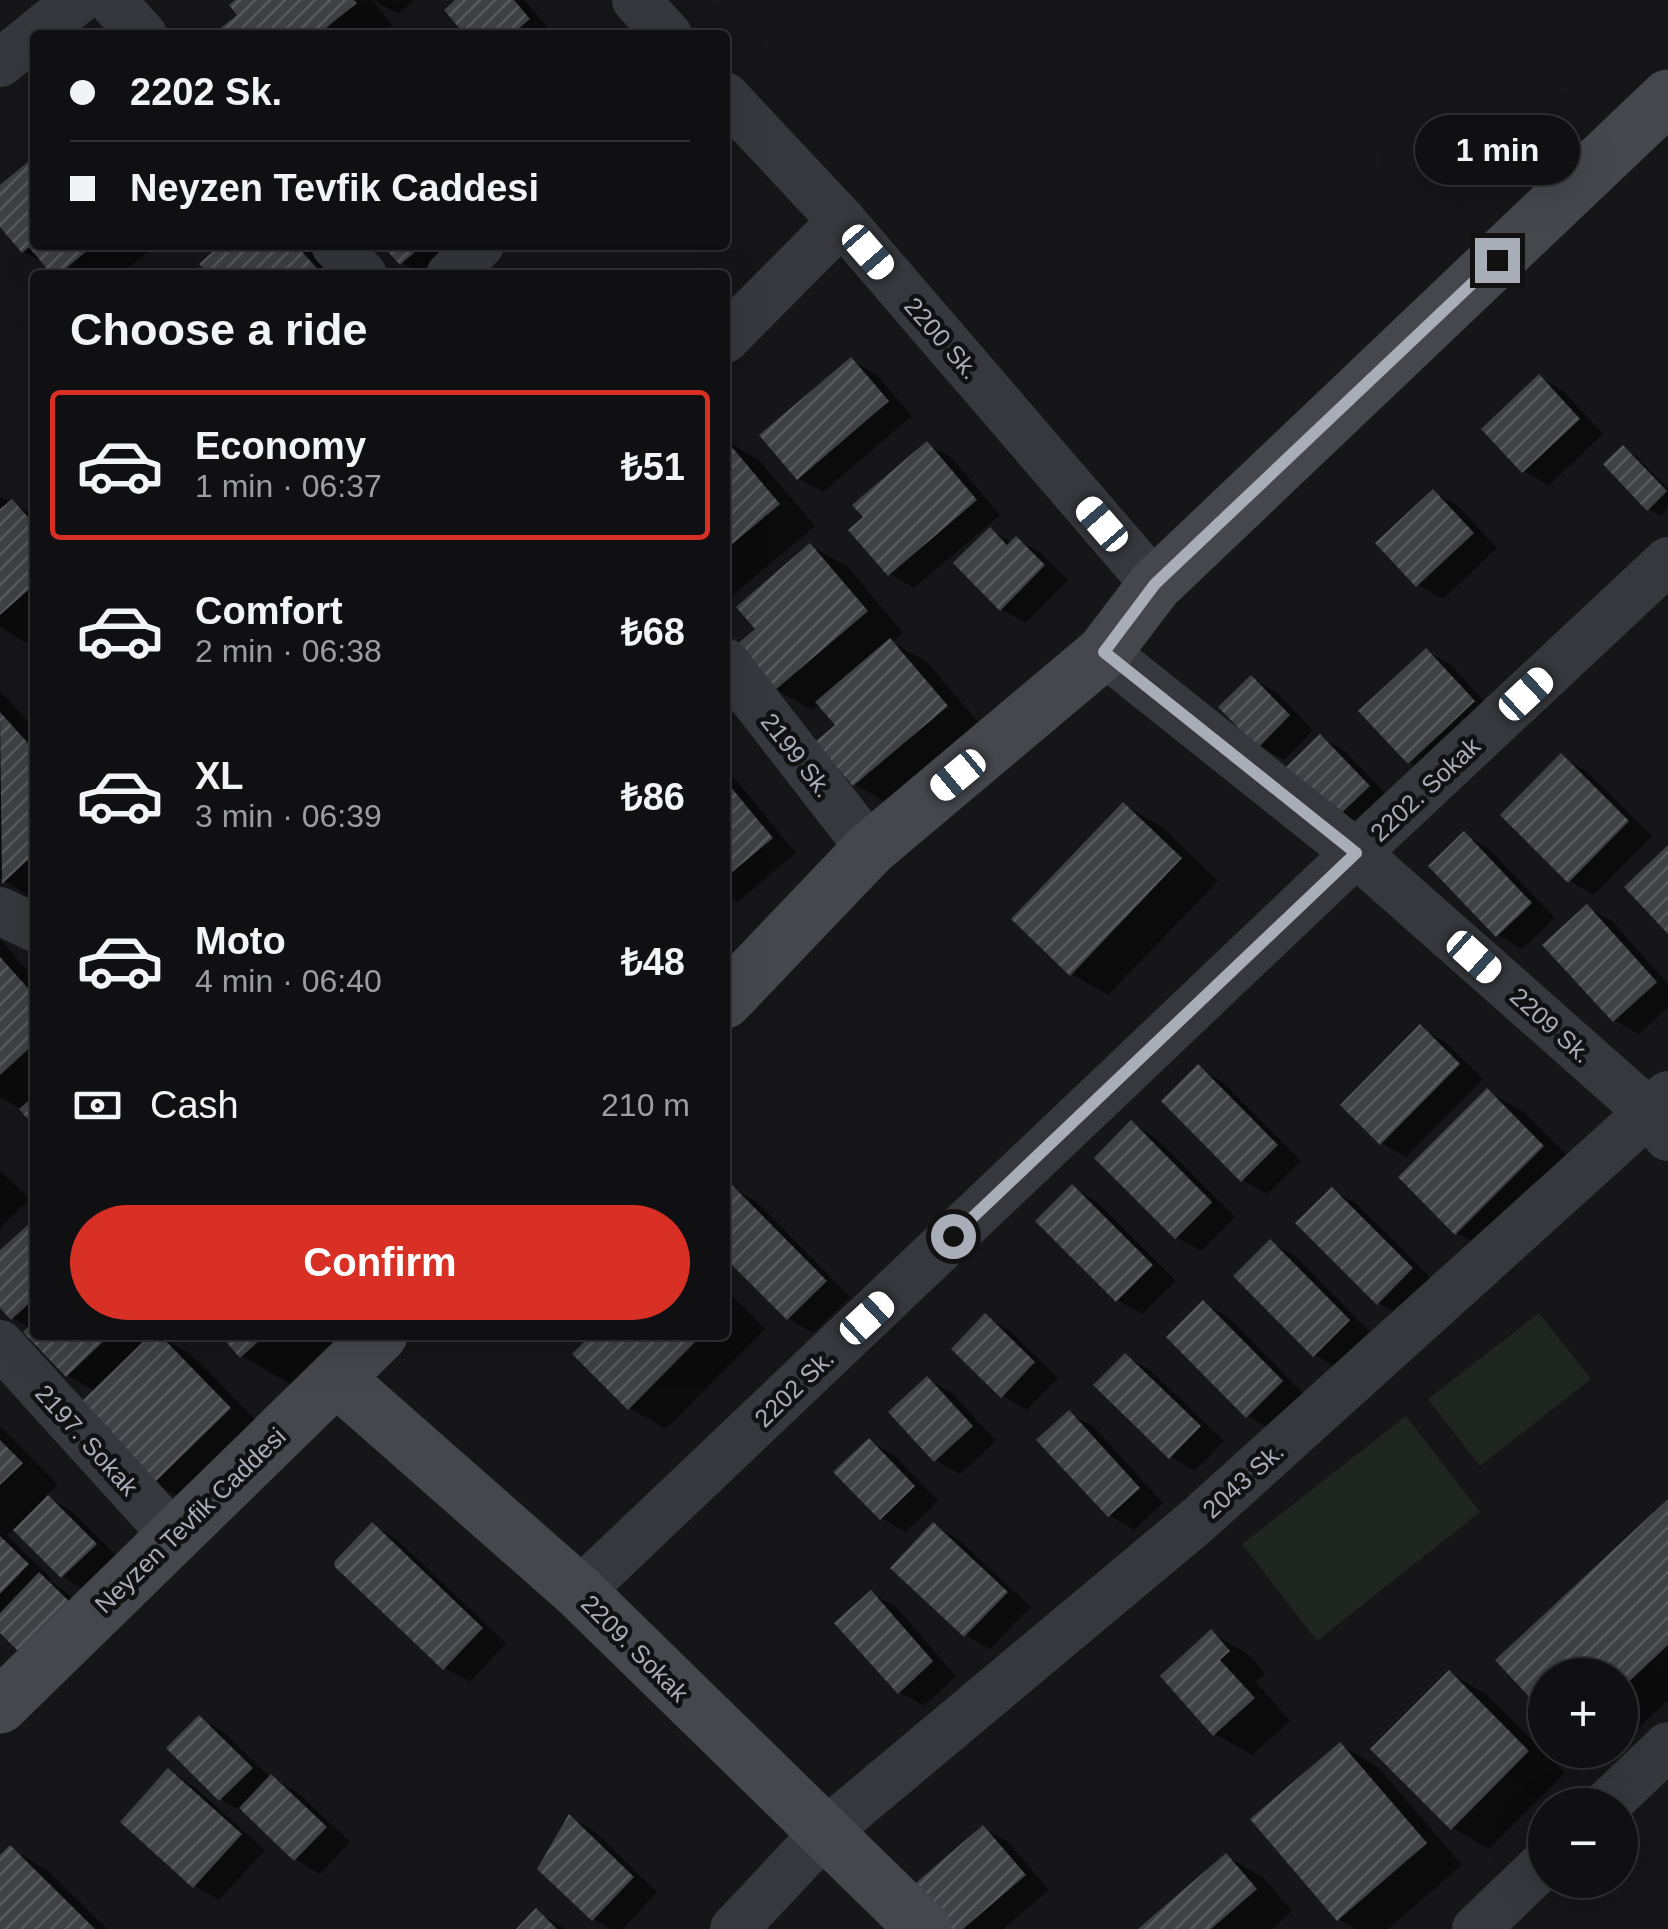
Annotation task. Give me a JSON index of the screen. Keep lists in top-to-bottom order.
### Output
{
  "streets": {
    "street": [
      "2200 Sk.",
      "2199 Sk.",
      "2202. Sokak",
      "2209 Sk.",
      "2202 Sk.",
      "2197. Sokak",
      "2043 Sk.",
      "Neyzen Tevfik Caddesi",
      "2209. Sokak"
    ]
  },
  "crossings": [
    ["2202. Sokak", "2209 Sk."],
    ["2202. Sokak", "2202 Sk."],
    ["2209 Sk.", "2202 Sk."],
    ["2209 Sk.", "2043 Sk."],
    ["2202 Sk.", "2209. Sokak"],
    ["2197. Sokak", "Neyzen Tevfik Caddesi"],
    ["2043 Sk.", "2209. Sokak"],
    ["Neyzen Tevfik Caddesi", "2209. Sokak"]
  ],
  "page": {
    "banner": ["2202 Sk.", "Neyzen Tevfik Caddesi"],
    "bubble": "1 min",
    "heading": "Choose a ride",
    "list": [
      {
        "name": "Economy",
        "note": "1 min · 06:37",
        "value": "₺51"
      },
      {
        "name": "Comfort",
        "note": "2 min · 06:38",
        "value": "₺68"
      },
      {
        "name": "XL",
        "note": "3 min · 06:39",
        "value": "₺86"
      },
      {
        "name": "Moto",
        "note": "4 min · 06:40",
        "value": "₺48"
      }
    ],
    "pay": ["Cash", "210 m"],
    "buttons": "Confirm",
    "map_buttons": ["+", "−"]
  }
}
